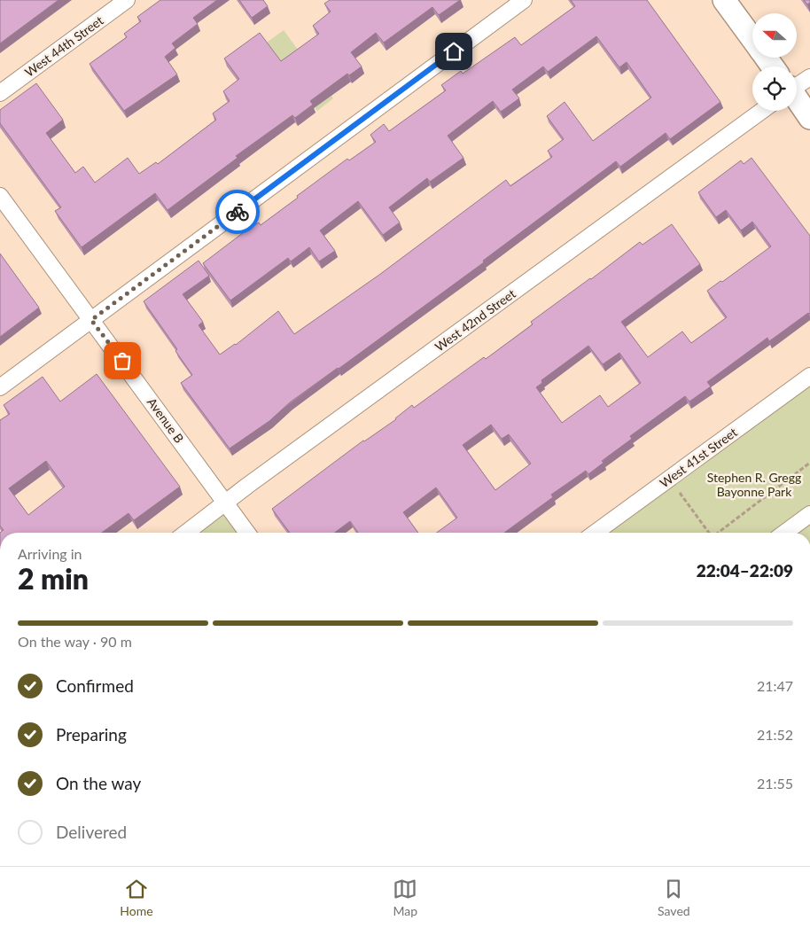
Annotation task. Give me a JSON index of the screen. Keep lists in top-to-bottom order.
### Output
{
  "streets": {
    "street": [
      "West 44th Street",
      "West 42nd Street",
      "Avenue B",
      "West 41st Street"
    ]
  },
  "crossings": [
    ["West 42nd Street", "Avenue B"]
  ],
  "parks": ["Stephen R. Gregg Bayonne Park"],
  "north": "left",
  "page": {
    "heading": ["2 min", "Arriving in", "22:04–22:09"],
    "bar": "On the way · 90 m",
    "list": [
      ["Confirmed", "21:47"],
      ["Preparing", "21:52"],
      ["On the way", "21:55"],
      "Delivered"
    ],
    "tabs": ["Home", "Map", "Saved"]
  }
}
